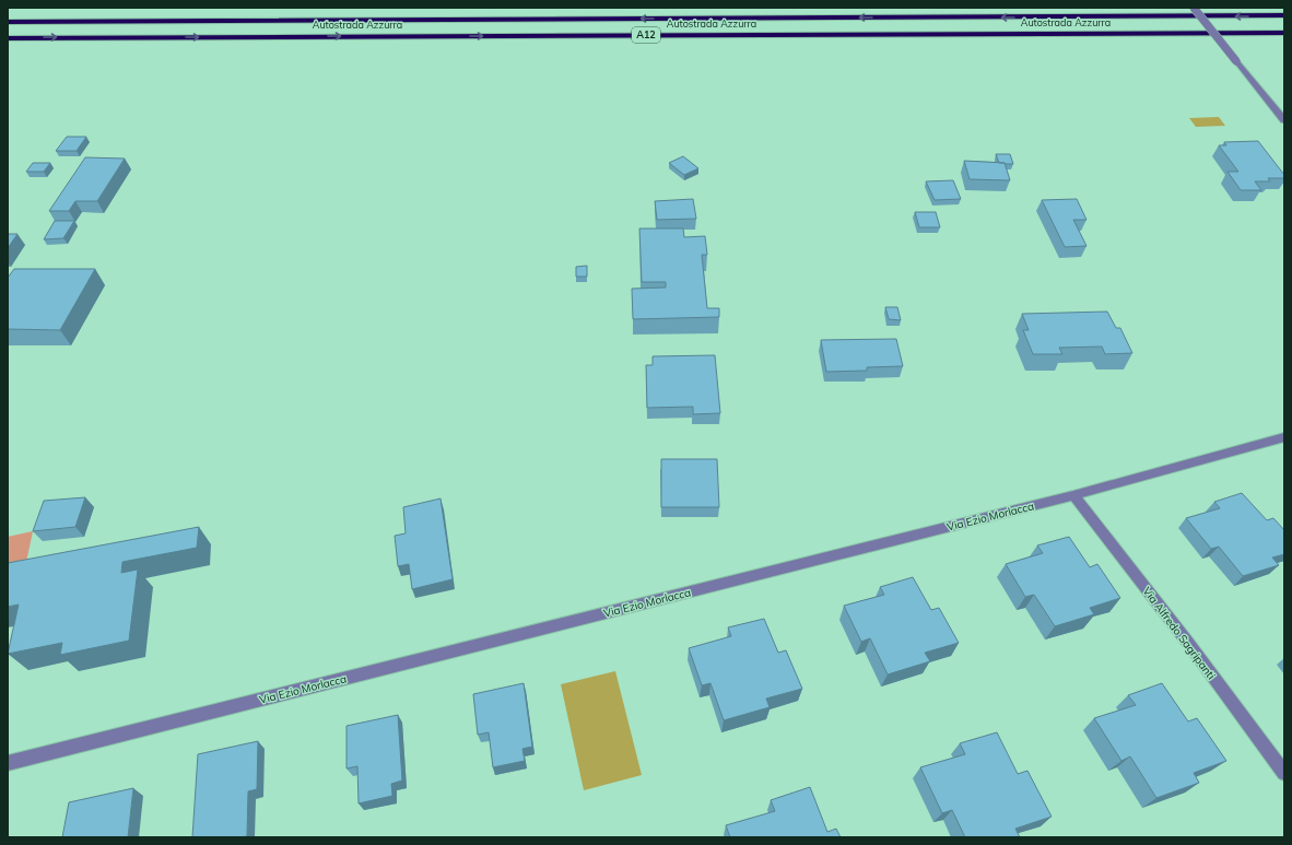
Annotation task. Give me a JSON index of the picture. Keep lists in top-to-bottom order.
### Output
{
  "streets": {
    "highway": ["Autostrada Azzurra", "A12"],
    "street": ["Via Ezio Morlacca", "Via Alfredo Sagripanti"]
  },
  "crossings": [
    ["Via Ezio Morlacca", "Via Alfredo Sagripanti"]
  ]
}
